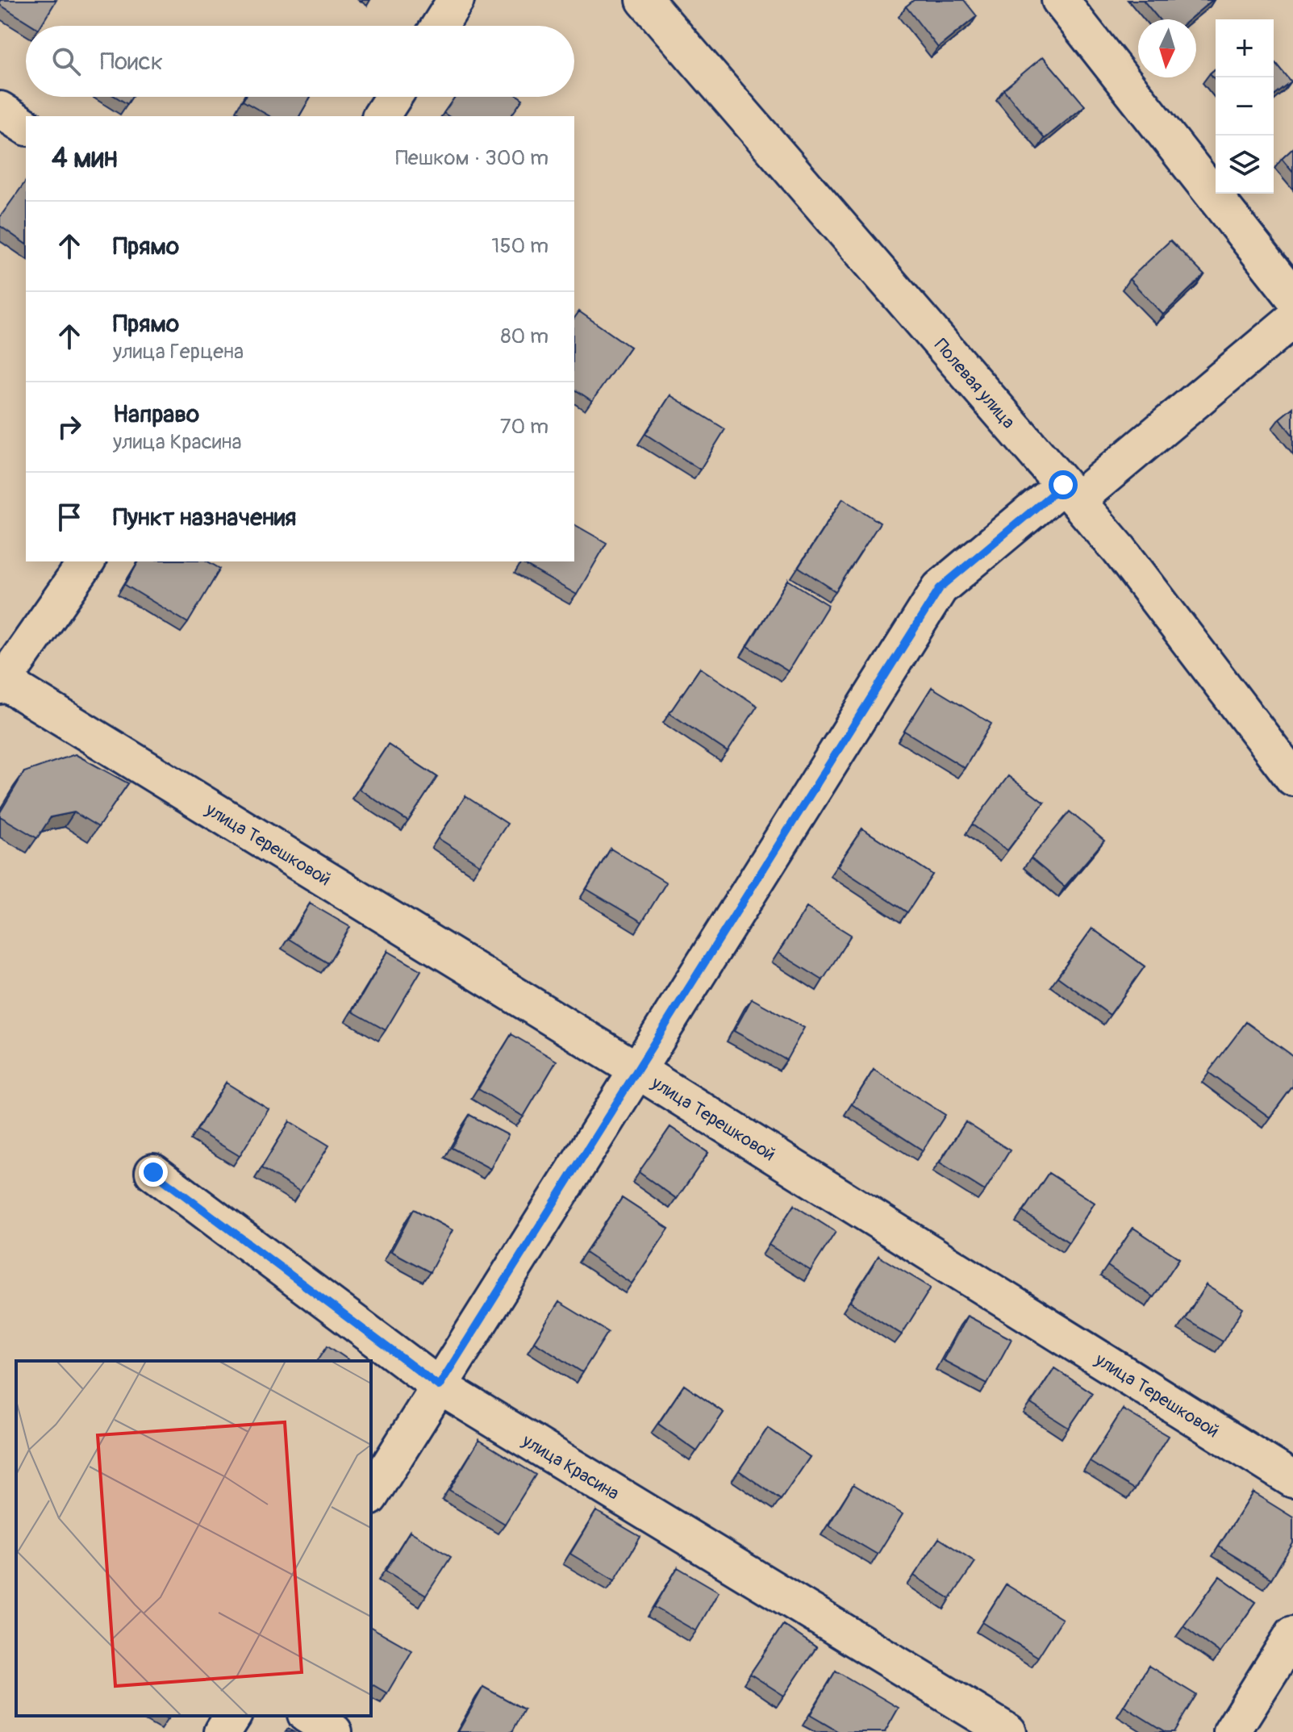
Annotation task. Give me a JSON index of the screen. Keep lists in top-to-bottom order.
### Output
{
  "streets": {
    "street": ["Полевая улица", "улица Терешковой", "улица Красина"]
  },
  "north": "bottom",
  "page": {
    "map_buttons": ["+", "−"],
    "search": "Поиск",
    "heading": ["4 мин", "Пешком · 300 m"],
    "list": [
      ["Прямо", "150 m"],
      ["Прямо", "улица Герцена", "80 m"],
      ["Направо", "улица Красина", "70 m"],
      "Пункт назначения"
    ]
  }
}
